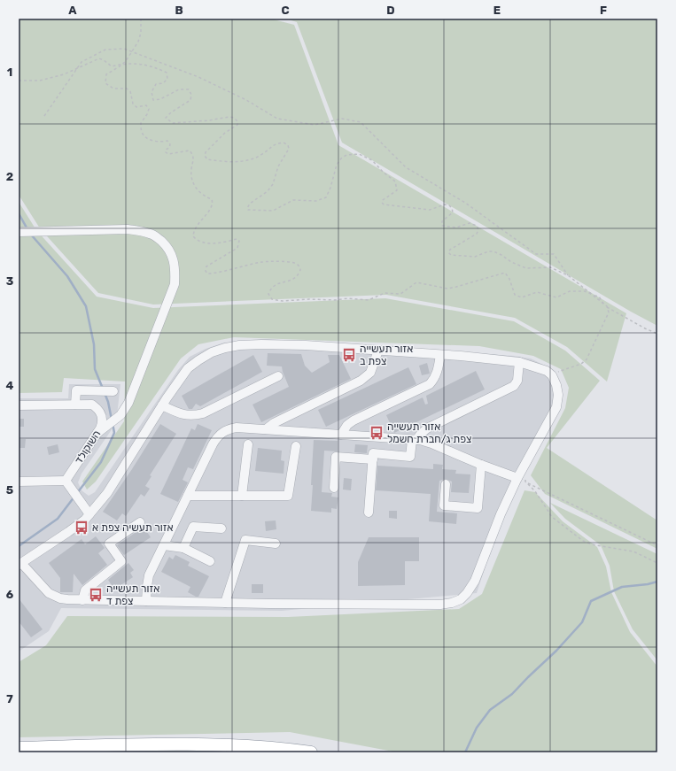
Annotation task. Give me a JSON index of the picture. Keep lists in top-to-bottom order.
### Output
{
  "streets": {
    "street": ["השוקולד"]
  },
  "places": {
    "bus stop": [
      "אזור תעשייה צפת ב",
      "אזור תעשייה צפת ג/חברת חשמל",
      "אזור תעשיה צפת א",
      "אזור תעשייה צפת ד"
    ]
  },
  "grid": {
    "columns": [
      "A",
      "B",
      "C",
      "D",
      "E",
      "F"
    ],
    "rows": [
      "1",
      "2",
      "3",
      "4",
      "5",
      "6",
      "7"
    ]
  }
}
